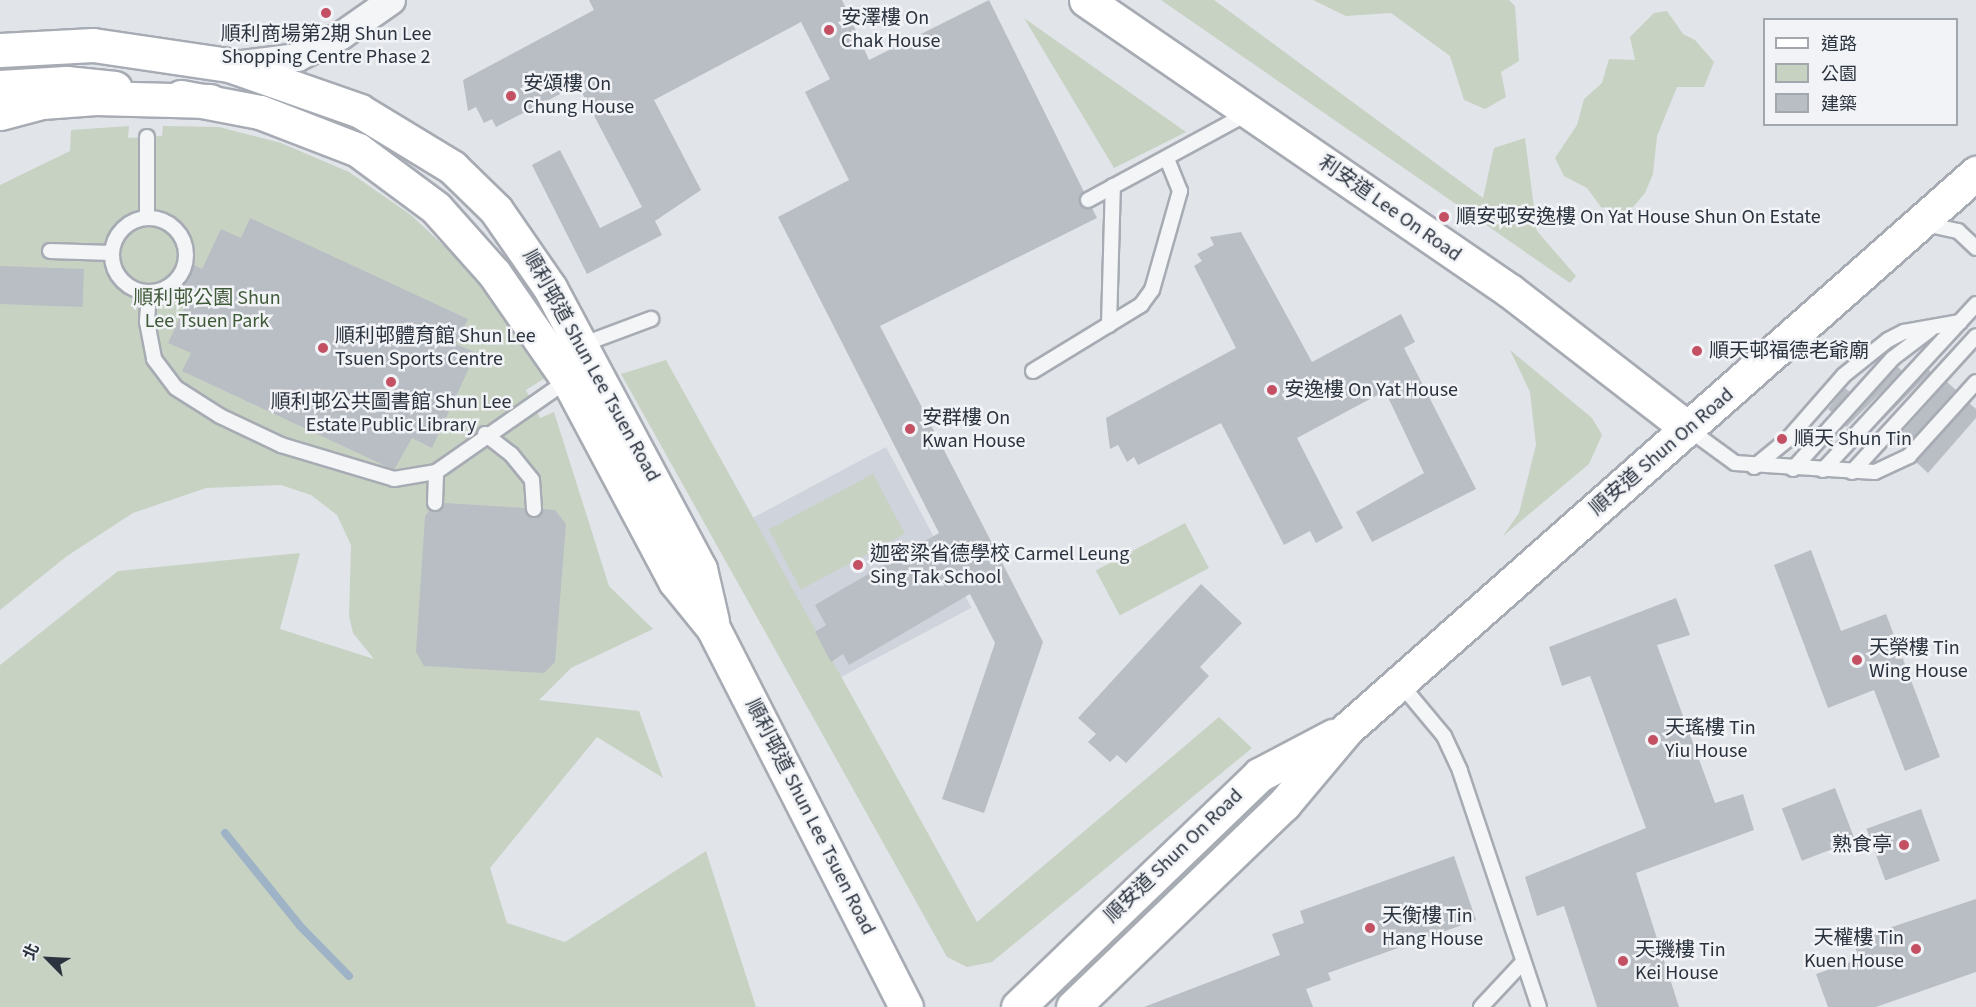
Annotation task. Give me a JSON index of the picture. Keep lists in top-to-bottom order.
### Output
{
  "streets": {
    "main road": ["利安道 Lee On Road", "順利邨道 Shun Lee Tsuen Road", "順安道 Shun On Road"]
  },
  "crossings": [
    ["利安道 Lee On Road", "順安道 Shun On Road"]
  ],
  "parks": ["順利邨公園 Shun Lee Tsuen Park"],
  "places": [
    "順利商場第2期 Shun Lee Shopping Centre Phase 2",
    "安澤樓 On Chak House",
    "安頌樓 On Chung House",
    "順安邨安逸樓 On Yat House Shun On Estate",
    "順利邨體育館 Shun Lee Tsuen Sports Centre",
    "順天邨福德老爺廟",
    "順利邨公共圖書館 Shun Lee Estate Public Library",
    "安逸樓 On Yat House",
    "安群樓 On Kwan House",
    "順天 Shun Tin",
    "迦密梁省德學校 Carmel Leung Sing Tak School",
    "天榮樓 Tin Wing House",
    "天瑤樓 Tin Yiu House",
    "熟食亭",
    "天衡樓 Tin Hang House",
    "天權樓 Tin Kuen House",
    "天璣樓 Tin Kei House"
  ],
  "legend": ["道路", "公園", "建築"],
  "north": "top left"
}
